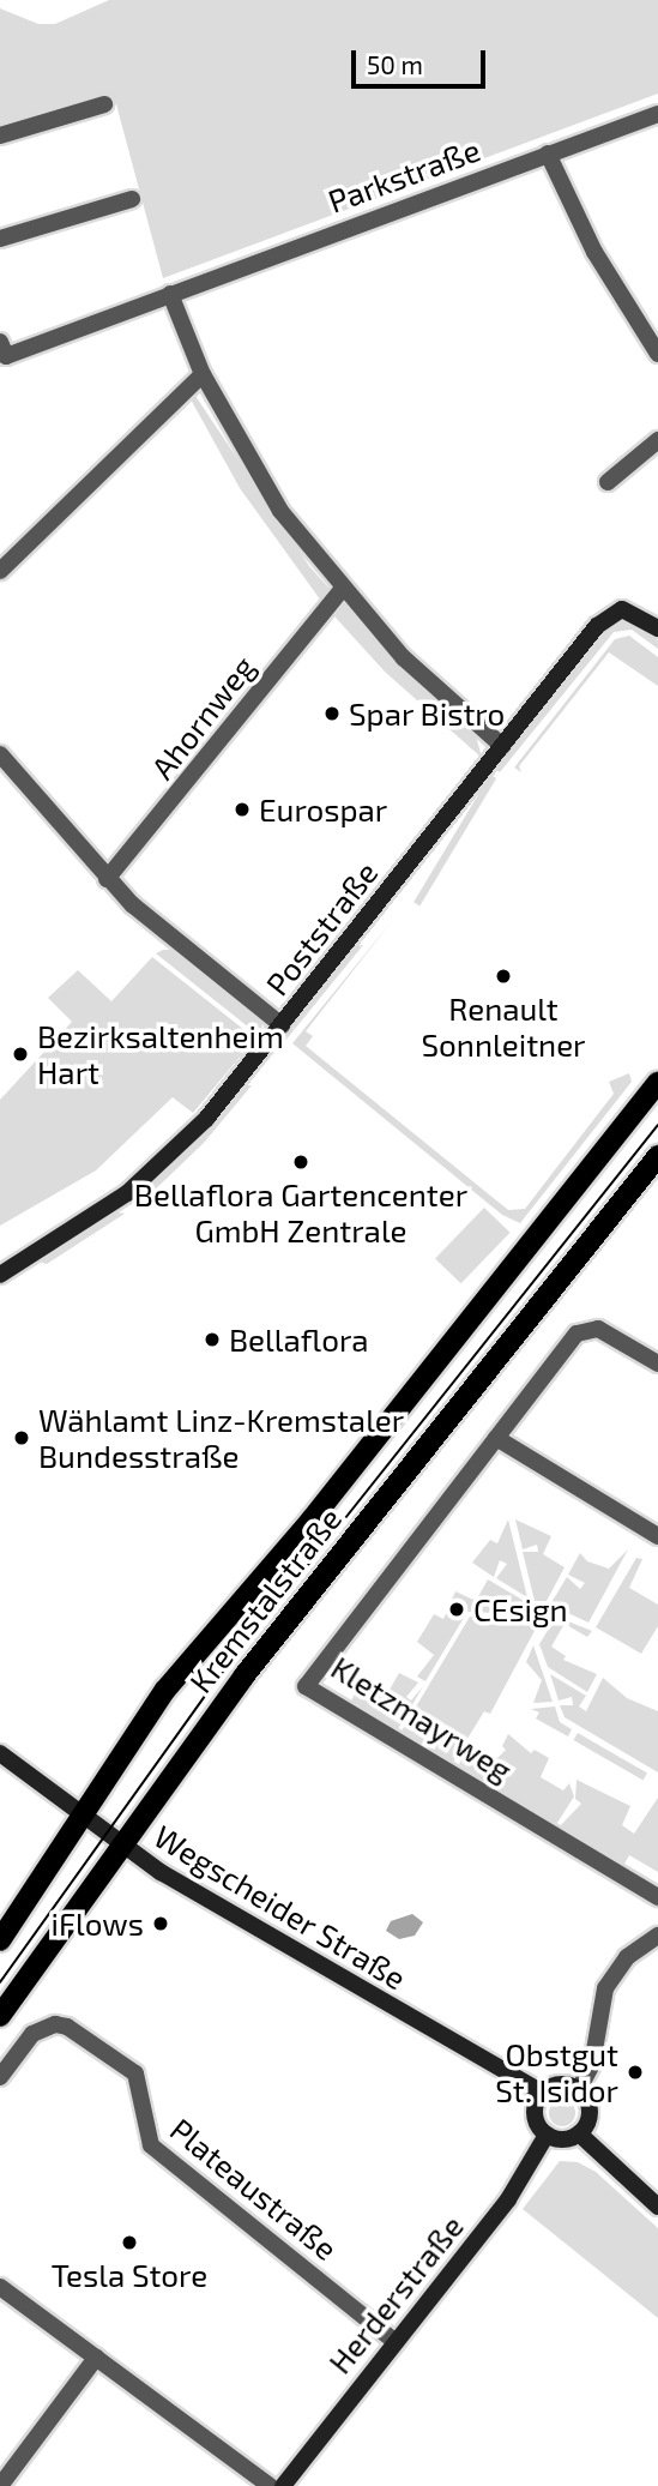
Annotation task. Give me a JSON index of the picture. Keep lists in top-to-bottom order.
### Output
{
  "streets": {
    "main road": ["Kremstalstraße"],
    "street": [
      "Parkstraße",
      "Ahornweg",
      "Poststraße",
      "Kletzmayrweg",
      "Wegscheider Straße",
      "Plateaustraße",
      "Herderstraße"
    ]
  },
  "crossings": [
    ["Kremstalstraße", "Wegscheider Straße"],
    ["Wegscheider Straße", "Herderstraße"],
    ["Plateaustraße", "Herderstraße"]
  ],
  "places": [
    "Spar Bistro",
    "Eurospar",
    "Renault Sonnleitner",
    "Bezirksaltenheim Hart",
    "Bellaflora Gartencenter GmbH Zentrale",
    "Bellaflora",
    "Wählamt Linz-Kremstaler Bundesstraße",
    "CEsign",
    "iFlows",
    "Obstgut St. Isidor",
    "Tesla Store"
  ],
  "scale_bar": "50 m"
}
